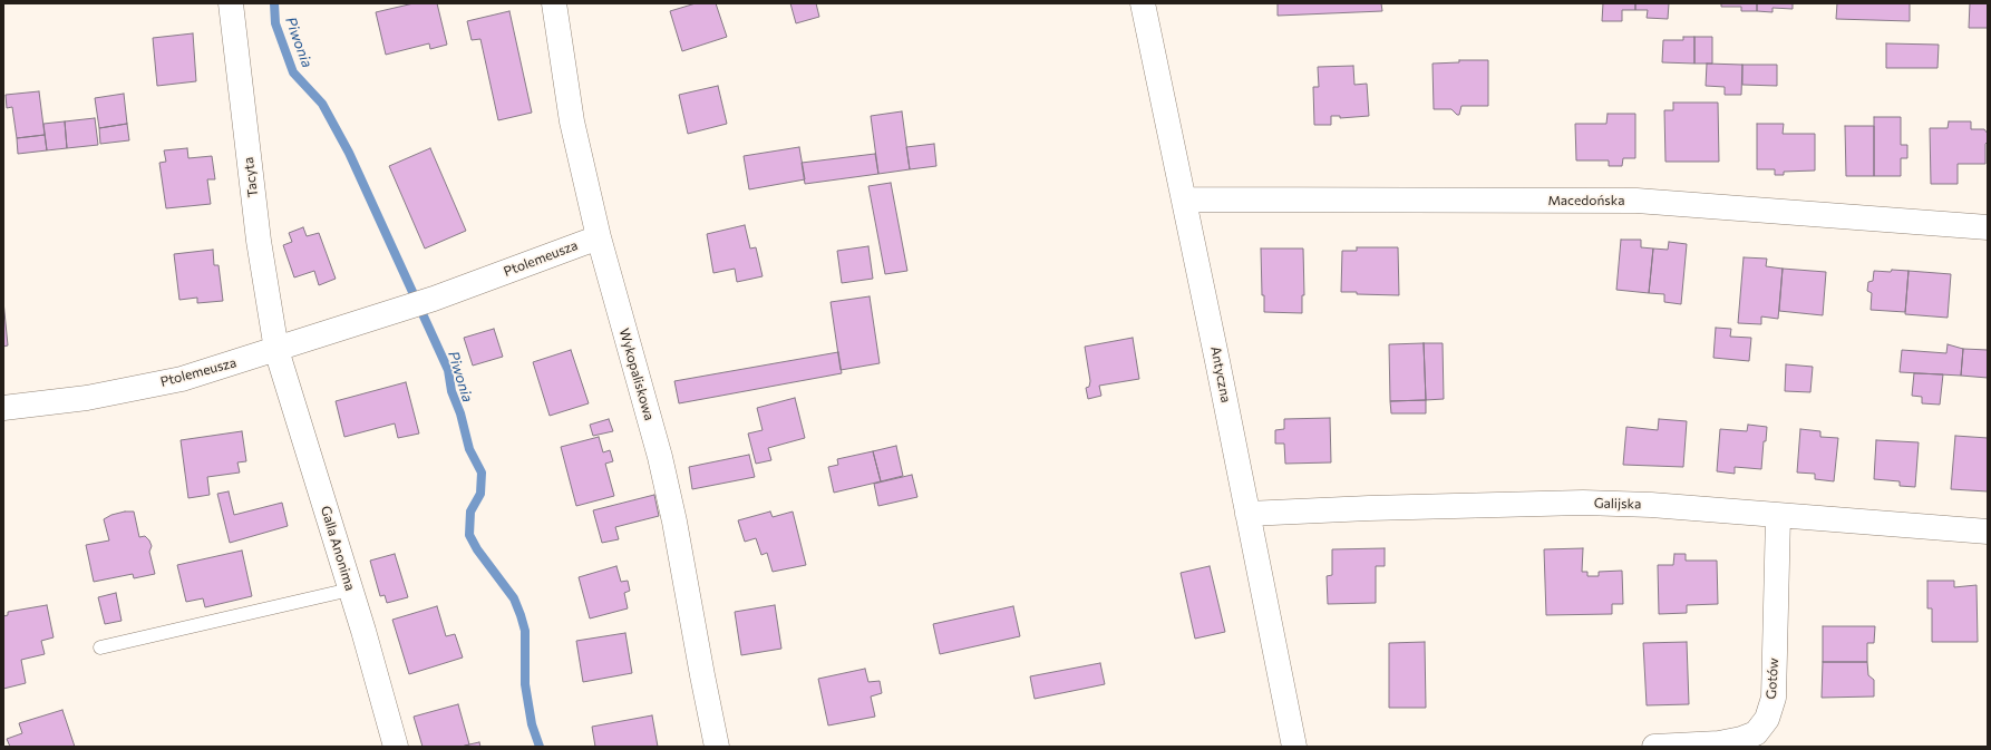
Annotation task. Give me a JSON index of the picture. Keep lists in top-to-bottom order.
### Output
{
  "streets": {
    "street": [
      "Tacyta",
      "Macedońska",
      "Ptolemeusza",
      "Wykopaliskowa",
      "Antyczna",
      "Galijska",
      "Galla Anonima",
      "Gotów"
    ]
  },
  "crossings": [
    ["Tacyta", "Ptolemeusza"],
    ["Tacyta", "Galla Anonima"],
    ["Macedońska", "Antyczna"],
    ["Ptolemeusza", "Wykopaliskowa"],
    ["Ptolemeusza", "Galla Anonima"],
    ["Antyczna", "Galijska"],
    ["Galijska", "Gotów"]
  ],
  "water": ["Piwonia"]
}
